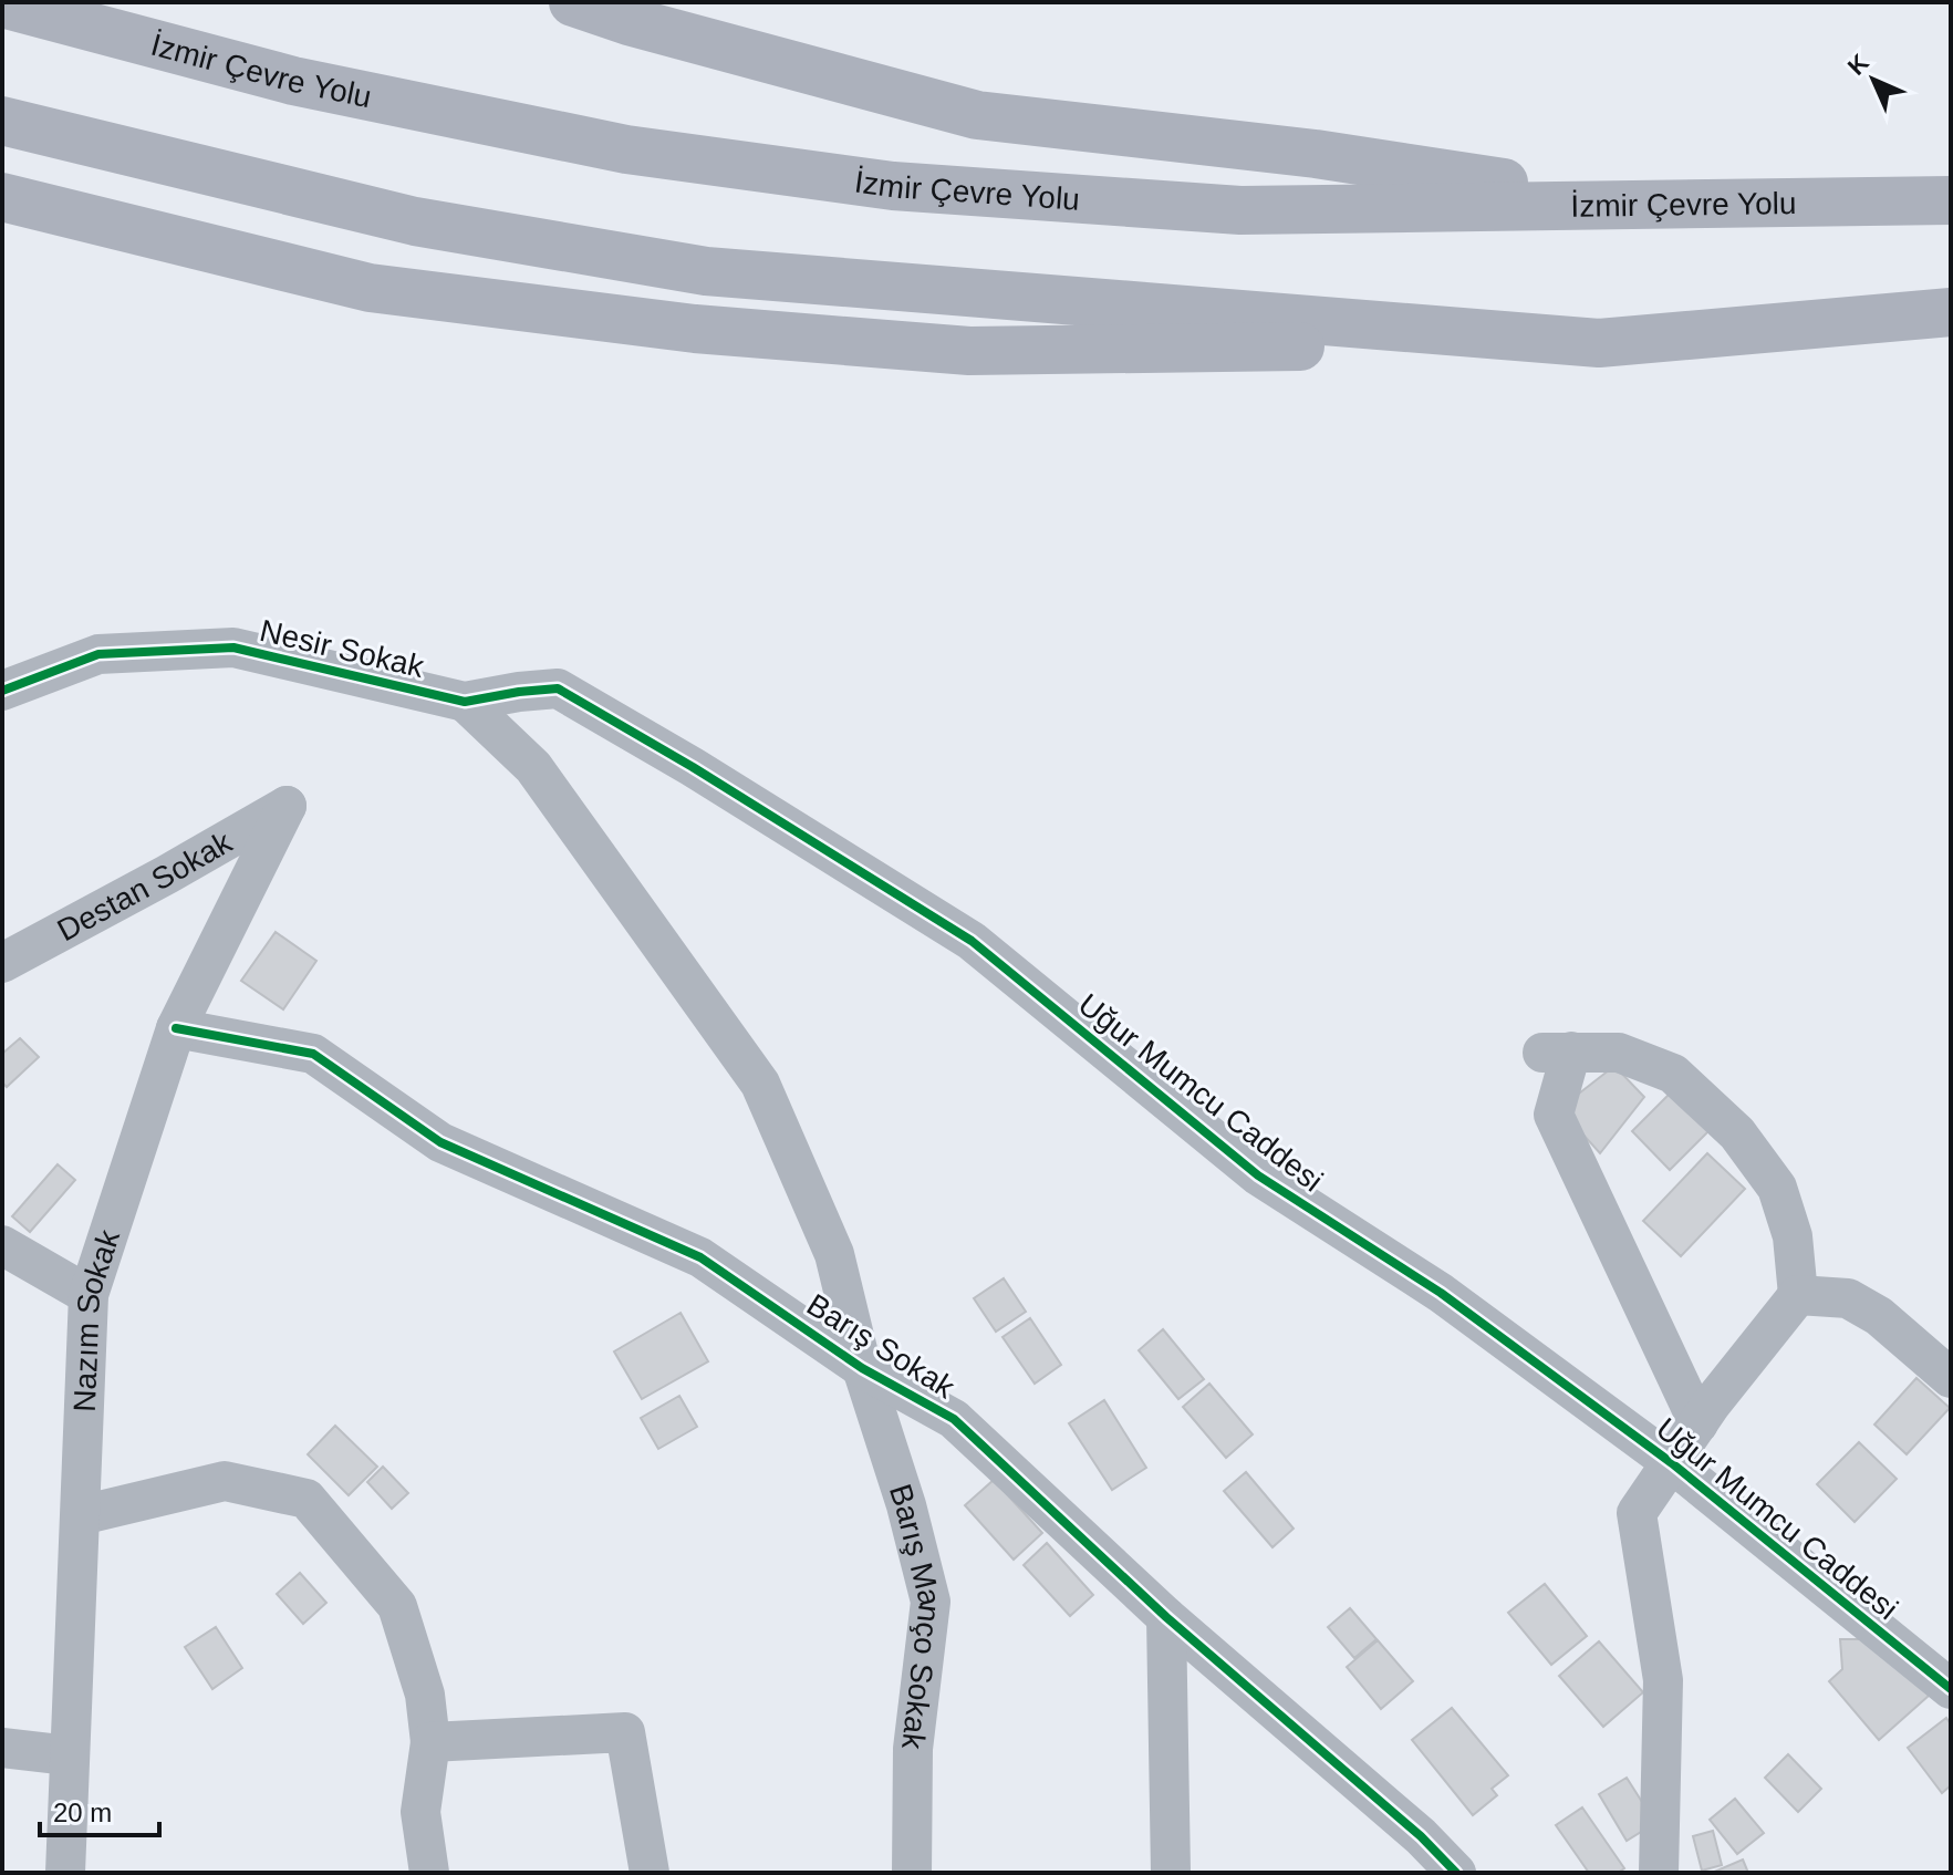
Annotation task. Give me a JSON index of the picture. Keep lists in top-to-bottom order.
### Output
{
  "streets": {
    "highway": ["İzmir Çevre Yolu"],
    "street": [
      "Nesir Sokak",
      "Destan Sokak",
      "Uğur Mumcu Caddesi",
      "Nazım Sokak",
      "Barış Sokak",
      "Barış Manço Sokak"
    ]
  },
  "crossings": [
    ["Nesir Sokak", "Uğur Mumcu Caddesi"],
    ["Nesir Sokak", "Barış Manço Sokak"],
    ["Destan Sokak", "Nazım Sokak"],
    ["Uğur Mumcu Caddesi", "Barış Manço Sokak"],
    ["Nazım Sokak", "Barış Sokak"],
    ["Barış Sokak", "Barış Manço Sokak"]
  ],
  "scale_bar": "20 m",
  "north": "top left"
}
